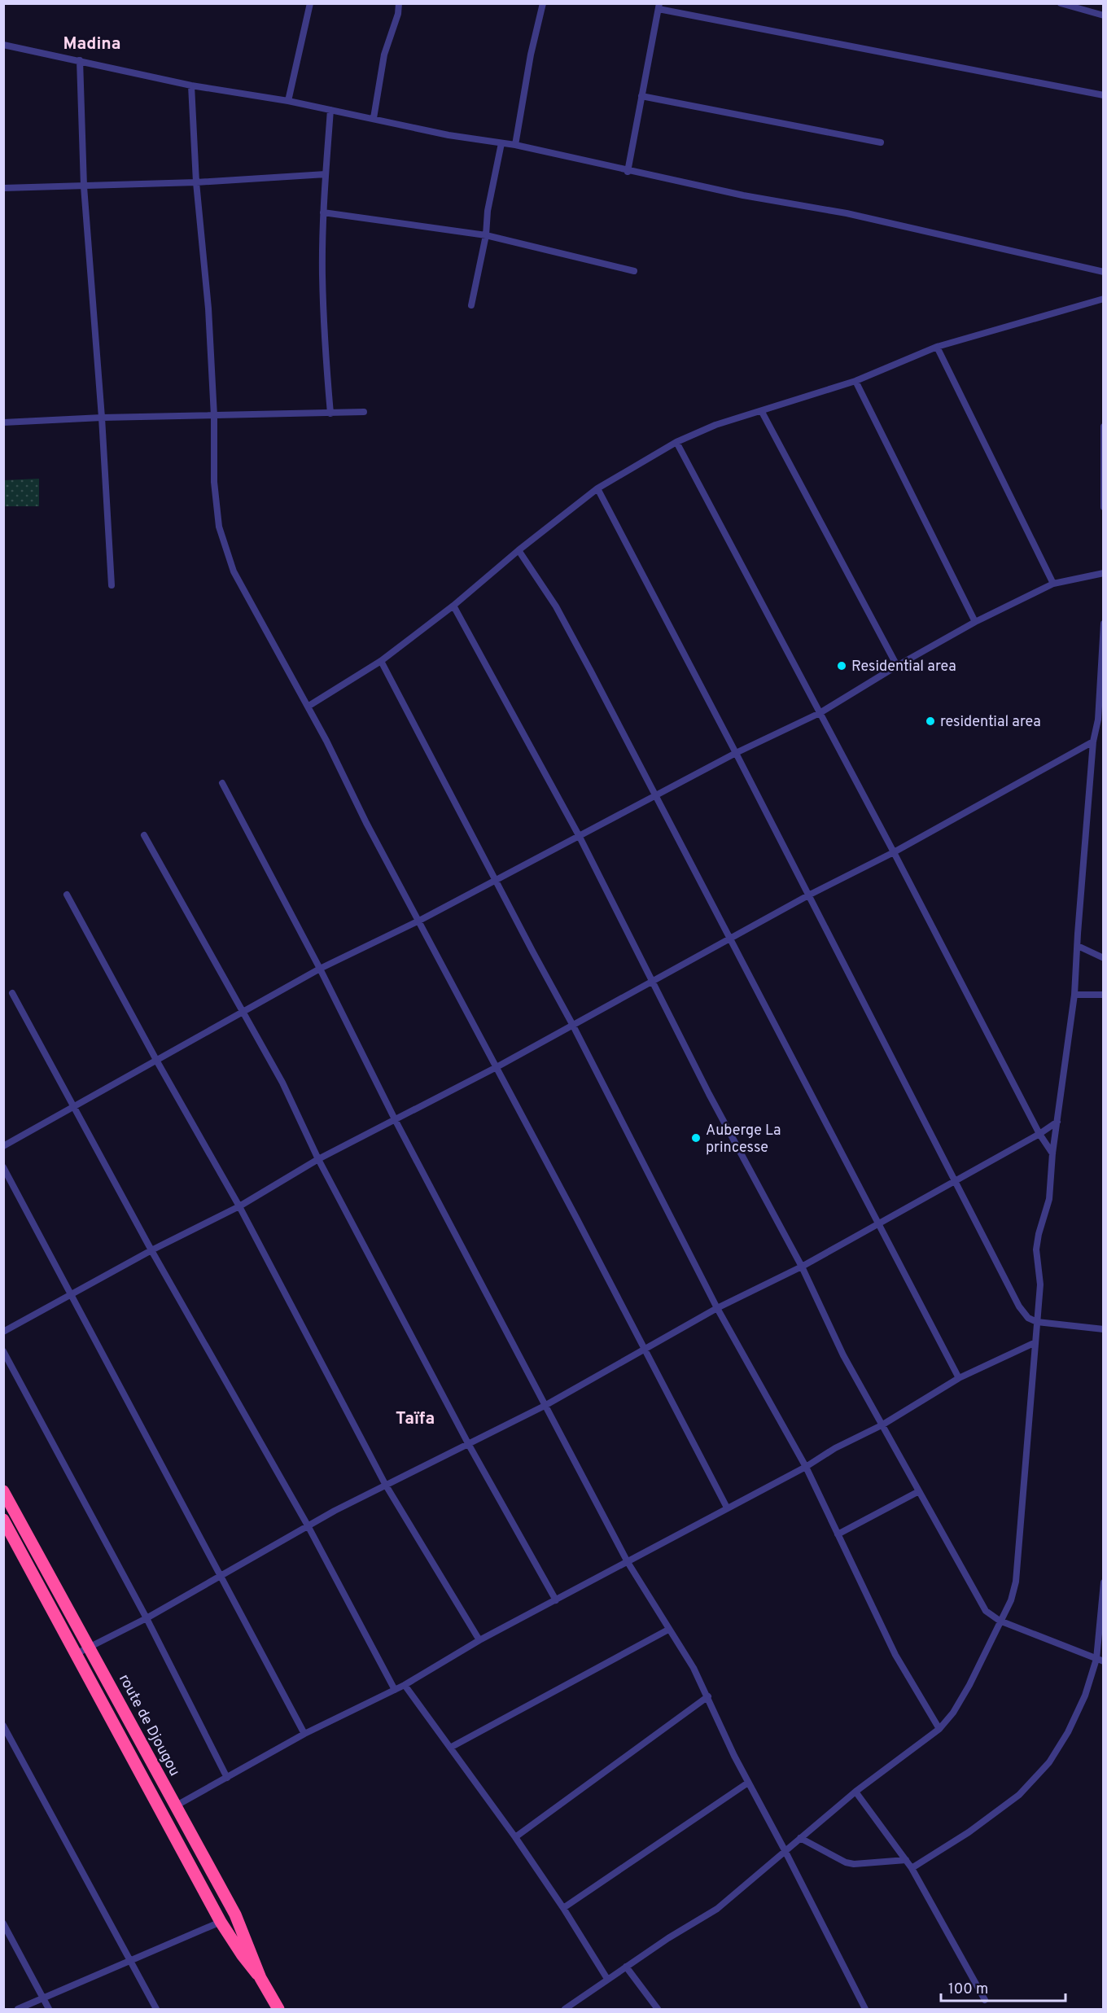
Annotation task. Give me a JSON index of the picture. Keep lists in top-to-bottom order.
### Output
{
  "streets": {
    "highway": ["route de Djougou"]
  },
  "districts": ["Madina", "Taïfa"],
  "places": ["Residential area", "residential area", "Auberge La princesse"],
  "scale_bar": "100 m"
}
